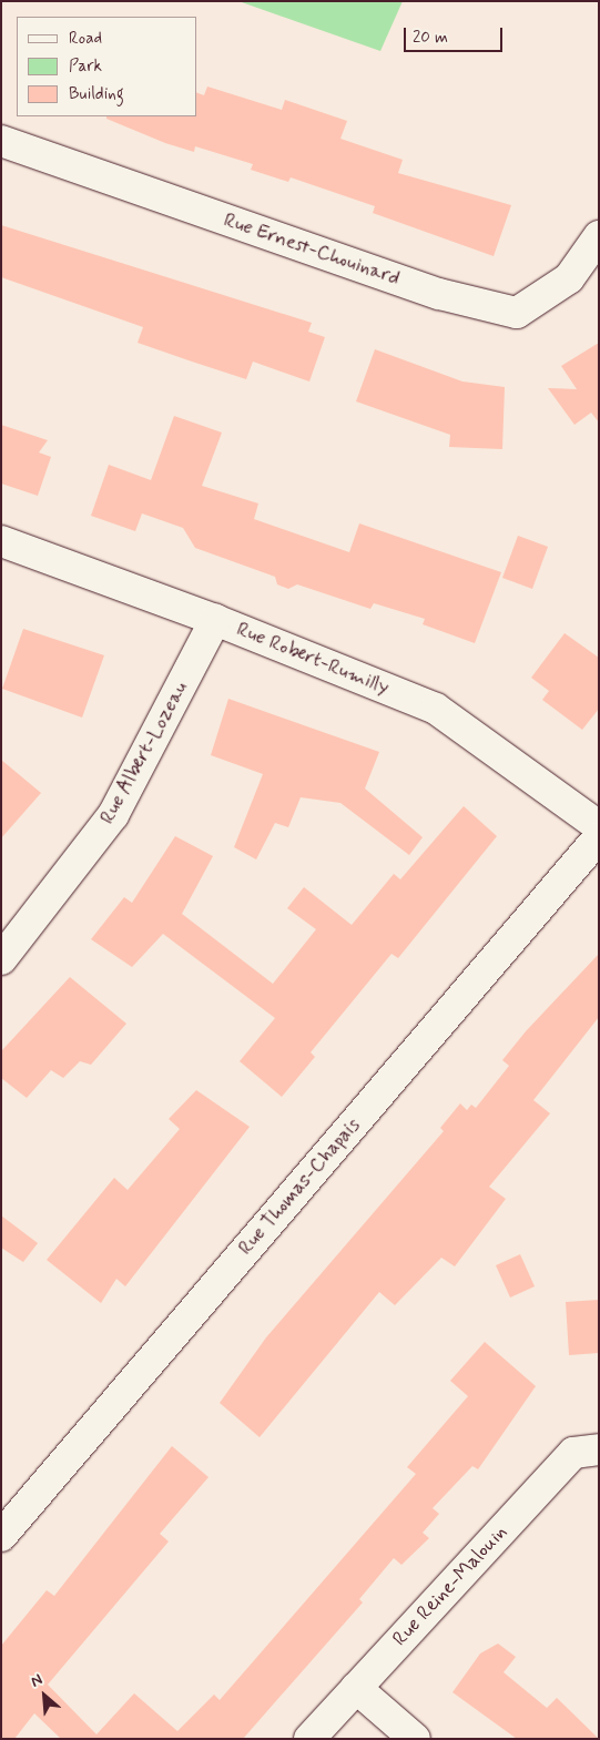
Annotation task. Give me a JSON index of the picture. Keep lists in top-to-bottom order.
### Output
{
  "streets": {
    "street": [
      "Rue Ernest-Chouinard",
      "Rue Robert-Rumilly",
      "Rue Albert-Lozeau",
      "Rue Thomas-Chapais",
      "Rue Reine-Malouin"
    ]
  },
  "crossings": [
    ["Rue Robert-Rumilly", "Rue Albert-Lozeau"]
  ],
  "legend": ["Road", "Park", "Building"],
  "scale_bar": "20 m",
  "north": "top left"
}
